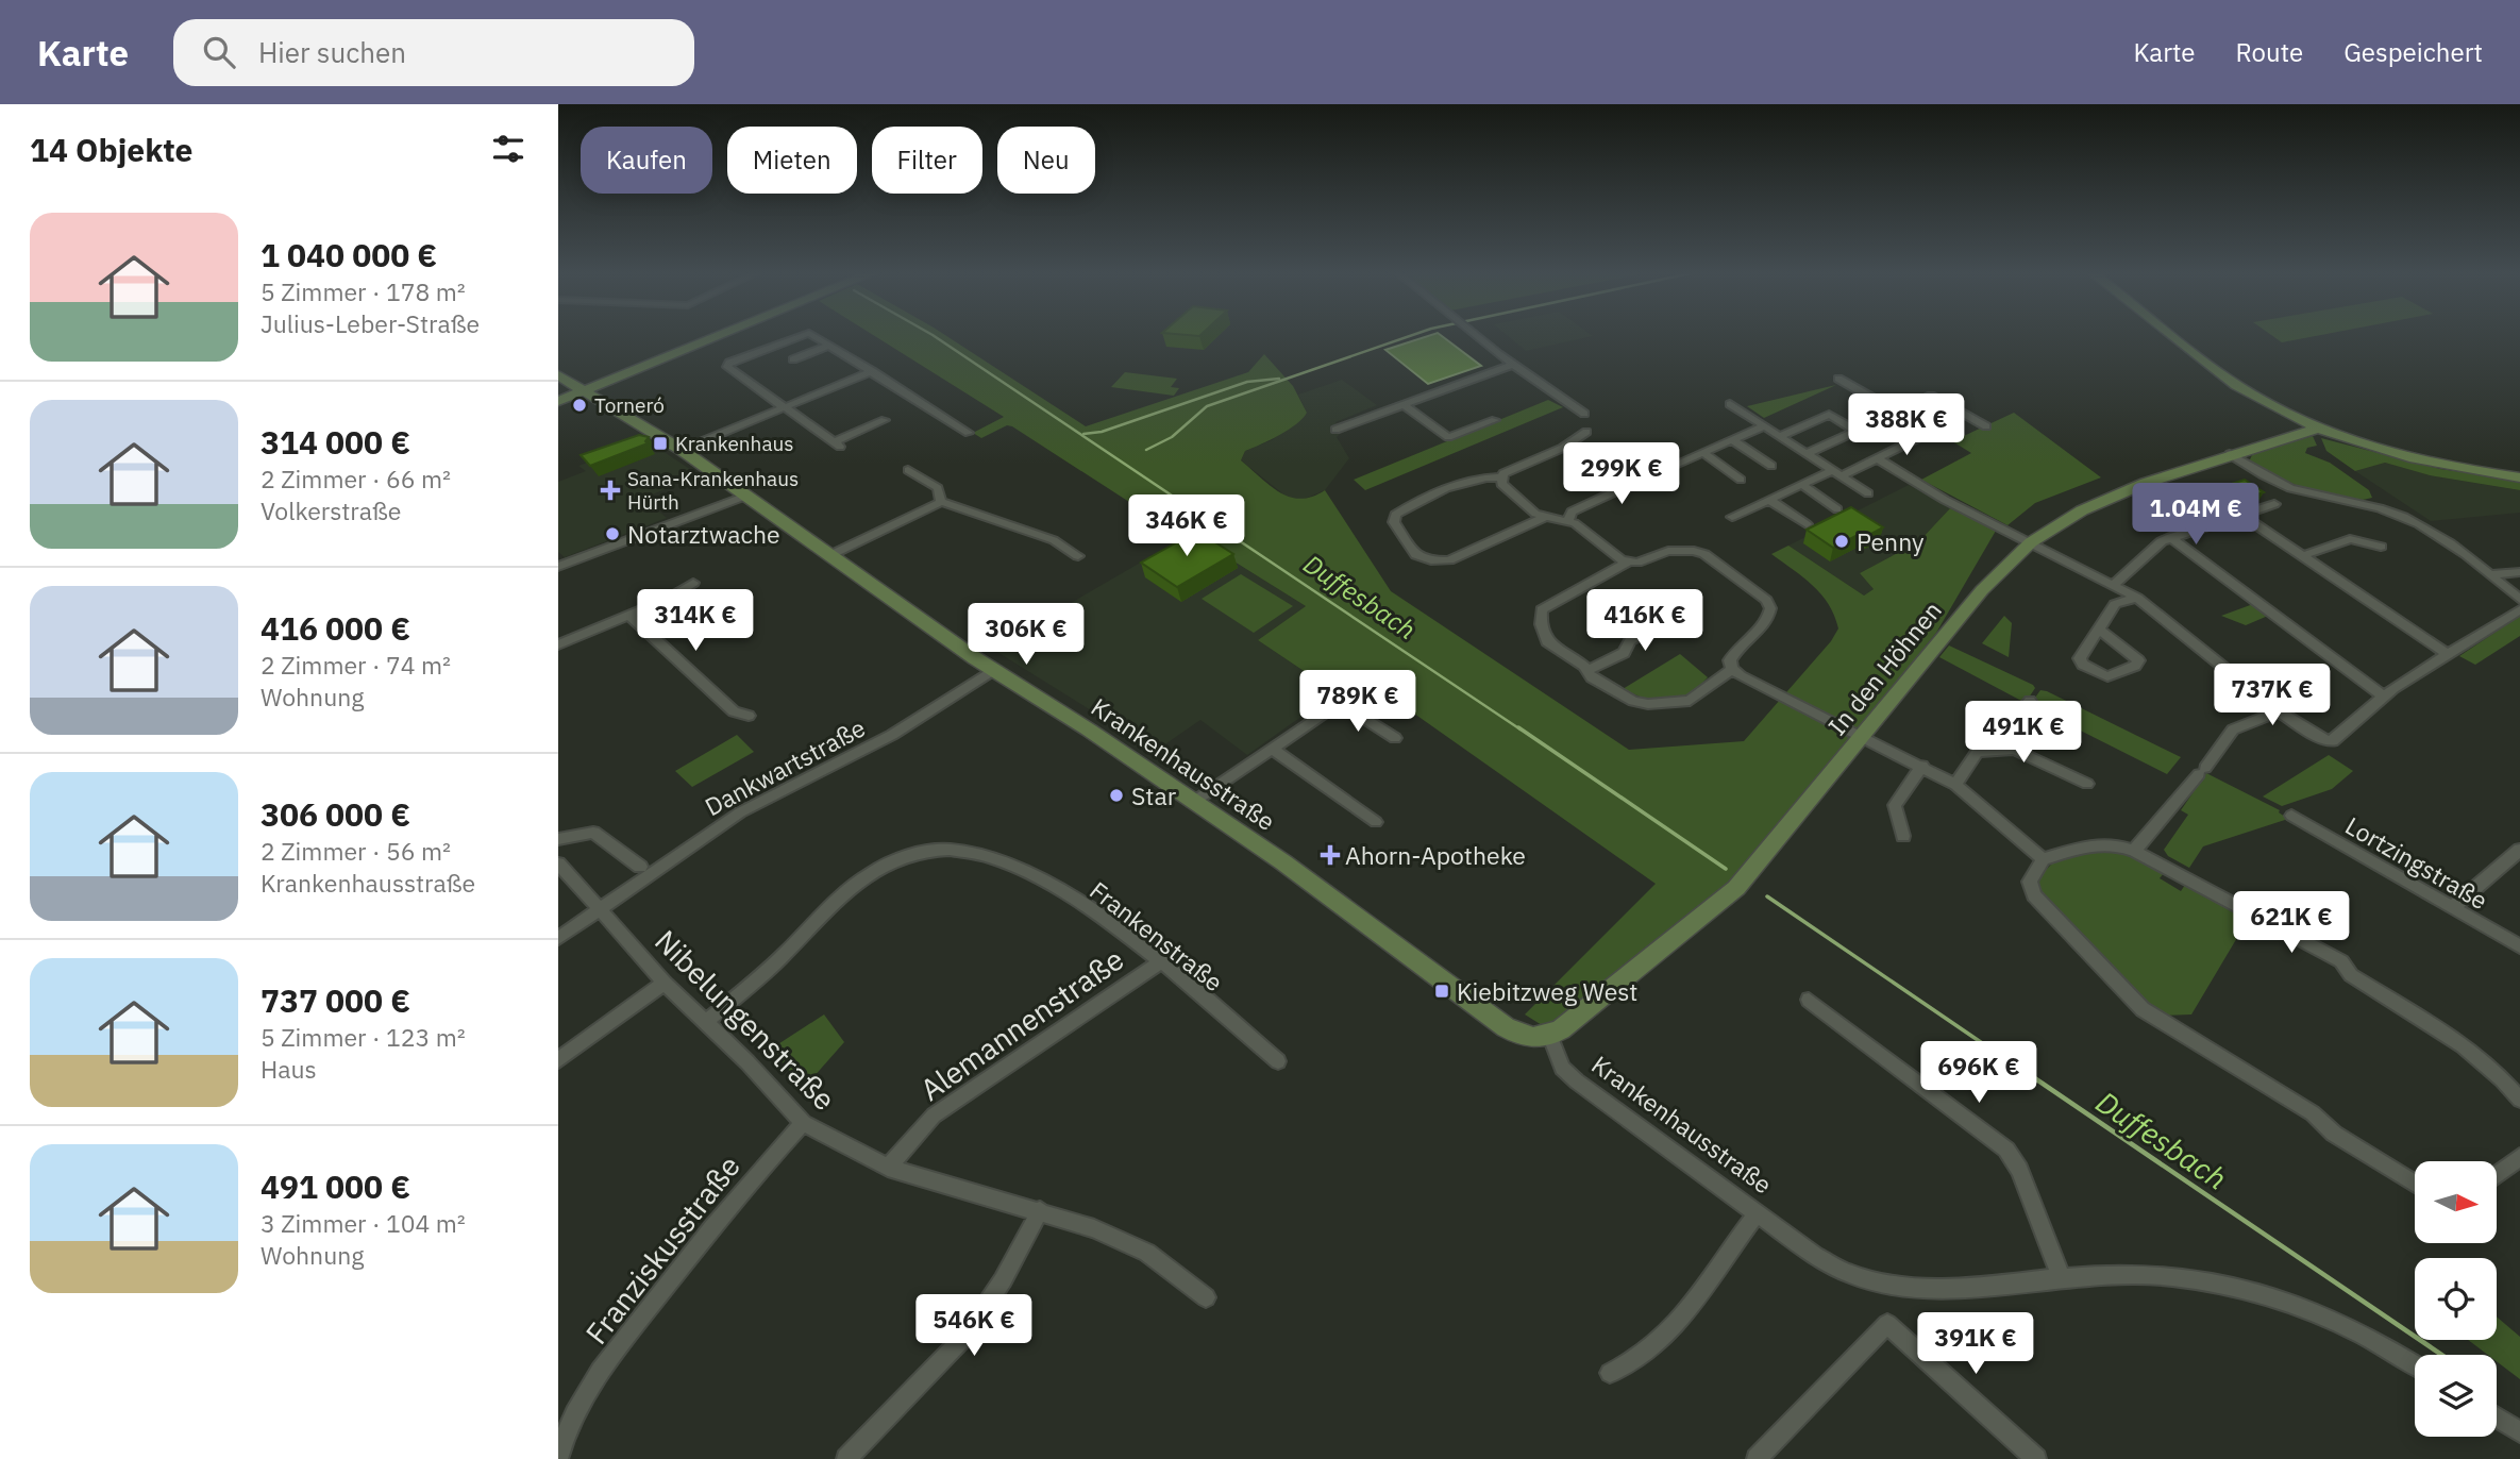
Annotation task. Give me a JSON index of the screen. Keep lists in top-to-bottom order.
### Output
{
  "streets": {
    "street": [
      "In den Höhnen",
      "Krankenhausstraße",
      "Dankwartstraße",
      "Lortzingstraße",
      "Frankenstraße",
      "Nibelungenstraße",
      "Alemannenstraße",
      "Franziskusstraße"
    ]
  },
  "crossings": [
    ["In den Höhnen", "Krankenhausstraße"],
    ["Krankenhausstraße", "Dankwartstraße"],
    ["Dankwartstraße", "Nibelungenstraße"],
    ["Frankenstraße", "Nibelungenstraße"],
    ["Frankenstraße", "Alemannenstraße"],
    ["Nibelungenstraße", "Alemannenstraße"],
    ["Nibelungenstraße", "Franziskusstraße"]
  ],
  "water": ["Duffesbach"],
  "places": {
    "other": [
      "Torneró",
      "Notarztwache",
      "Penny",
      "Star"
    ],
    "transit": ["Krankenhaus", "Kiebitzweg West"],
    "health": ["Sana-Krankenhaus Hürth", "Ahorn-Apotheke"]
  },
  "north": "right",
  "page": {
    "header": "Karte",
    "search": "Hier suchen",
    "nav": ["Karte", "Route", "Gespeichert"],
    "heading": "14 Objekte",
    "chip": [
      "Kaufen",
      "Mieten",
      "Filter",
      "Neu"
    ],
    "list": [
      {
        "name": "1 040 000 €",
        "note": "5 Zimmer · 178 m² · Julius-Leber-Straße"
      },
      {
        "name": "314 000 €",
        "note": "2 Zimmer · 66 m² · Volkerstraße"
      },
      {
        "name": "416 000 €",
        "note": "2 Zimmer · 74 m² · Wohnung"
      },
      {
        "name": "306 000 €",
        "note": "2 Zimmer · 56 m² · Krankenhausstraße"
      },
      {
        "name": "737 000 €",
        "note": "5 Zimmer · 123 m² · Haus"
      },
      {
        "name": "491 000 €",
        "note": "3 Zimmer · 104 m² · Wohnung"
      }
    ],
    "price": [
      "388K €",
      "299K €",
      "1.04M €",
      "346K €",
      "314K €",
      "416K €",
      "306K €",
      "737K €",
      "789K €",
      "491K €",
      "621K €",
      "696K €",
      "546K €",
      "391K €"
    ]
  }
}
